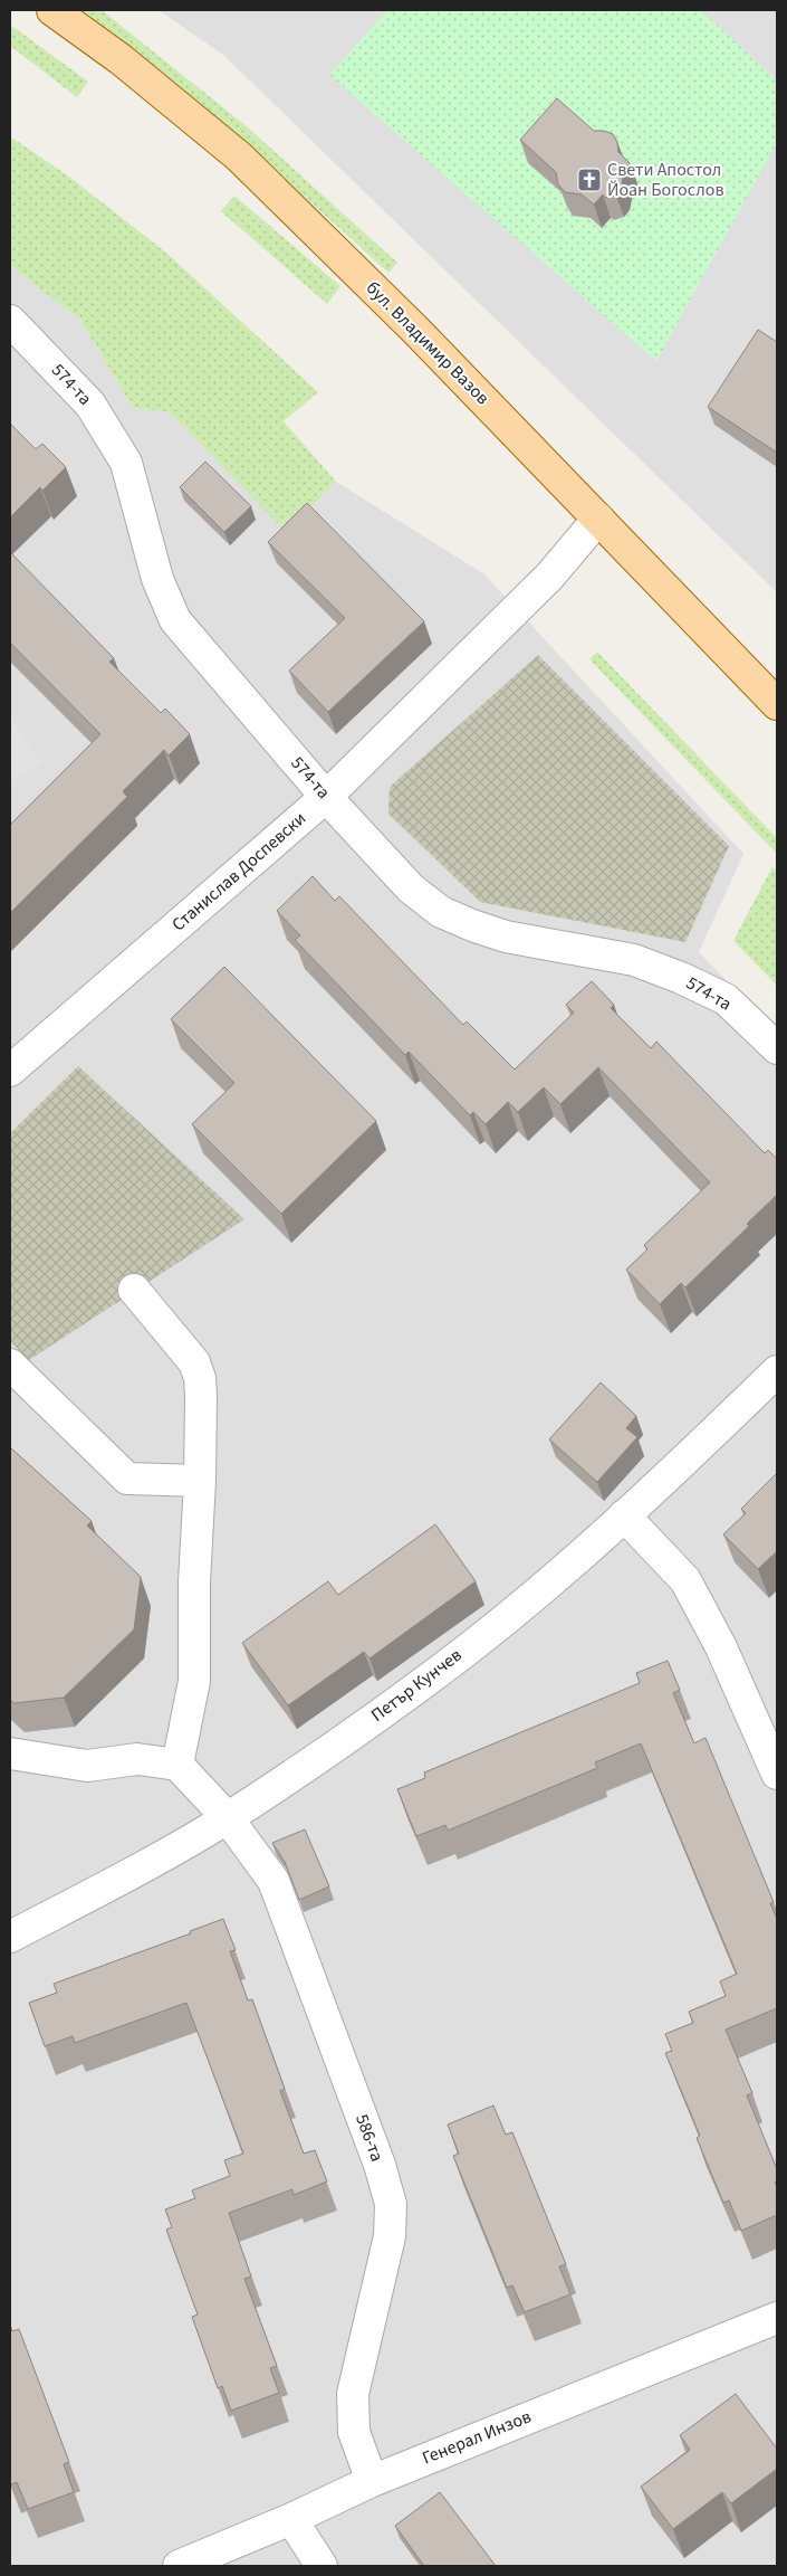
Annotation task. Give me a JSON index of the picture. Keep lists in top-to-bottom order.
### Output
{
  "streets": {
    "main road": ["бул. Владимир Вазов"],
    "street": [
      "574-та",
      "Станислав Доспевски",
      "Петър Кунчев",
      "586-та",
      "Генерал Инзов"
    ]
  },
  "crossings": [
    ["бул. Владимир Вазов", "Станислав Доспевски"],
    ["574-та", "Станислав Доспевски"],
    ["Петър Кунчев", "586-та"],
    ["586-та", "Генерал Инзов"]
  ],
  "places": {
    "church": ["Свети Апостол Йоан Богослов"]
  }
}
